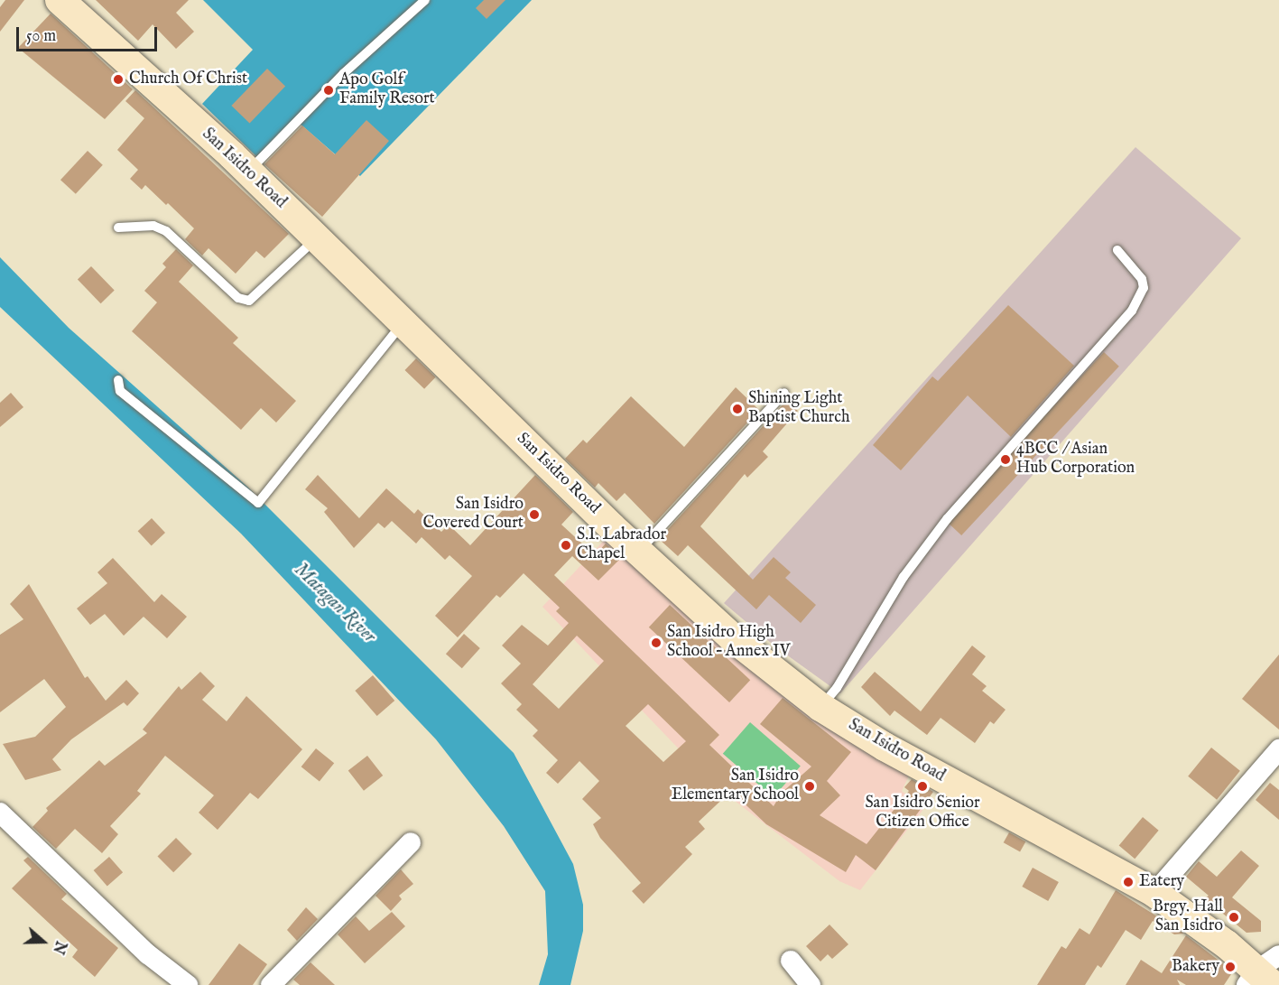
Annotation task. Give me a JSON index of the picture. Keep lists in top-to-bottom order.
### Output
{
  "streets": {
    "street": ["San Isidro Road"]
  },
  "water": ["Matagan River"],
  "places": [
    "Church Of Christ",
    "Apo Golf Family Resort",
    "Shining Light Baptist Church",
    "4BCC / Asian Hub Corporation",
    "San Isidro Covered Court",
    "S.I. Labrador Chapel",
    "San Isidro High School – Annex IV",
    "San Isidro Elementary School",
    "San Isidro Senior Citizen Office",
    "Eatery",
    "Brgy. Hall San Isidro",
    "Bakery"
  ],
  "scale_bar": "50 m",
  "north": "right"
}
